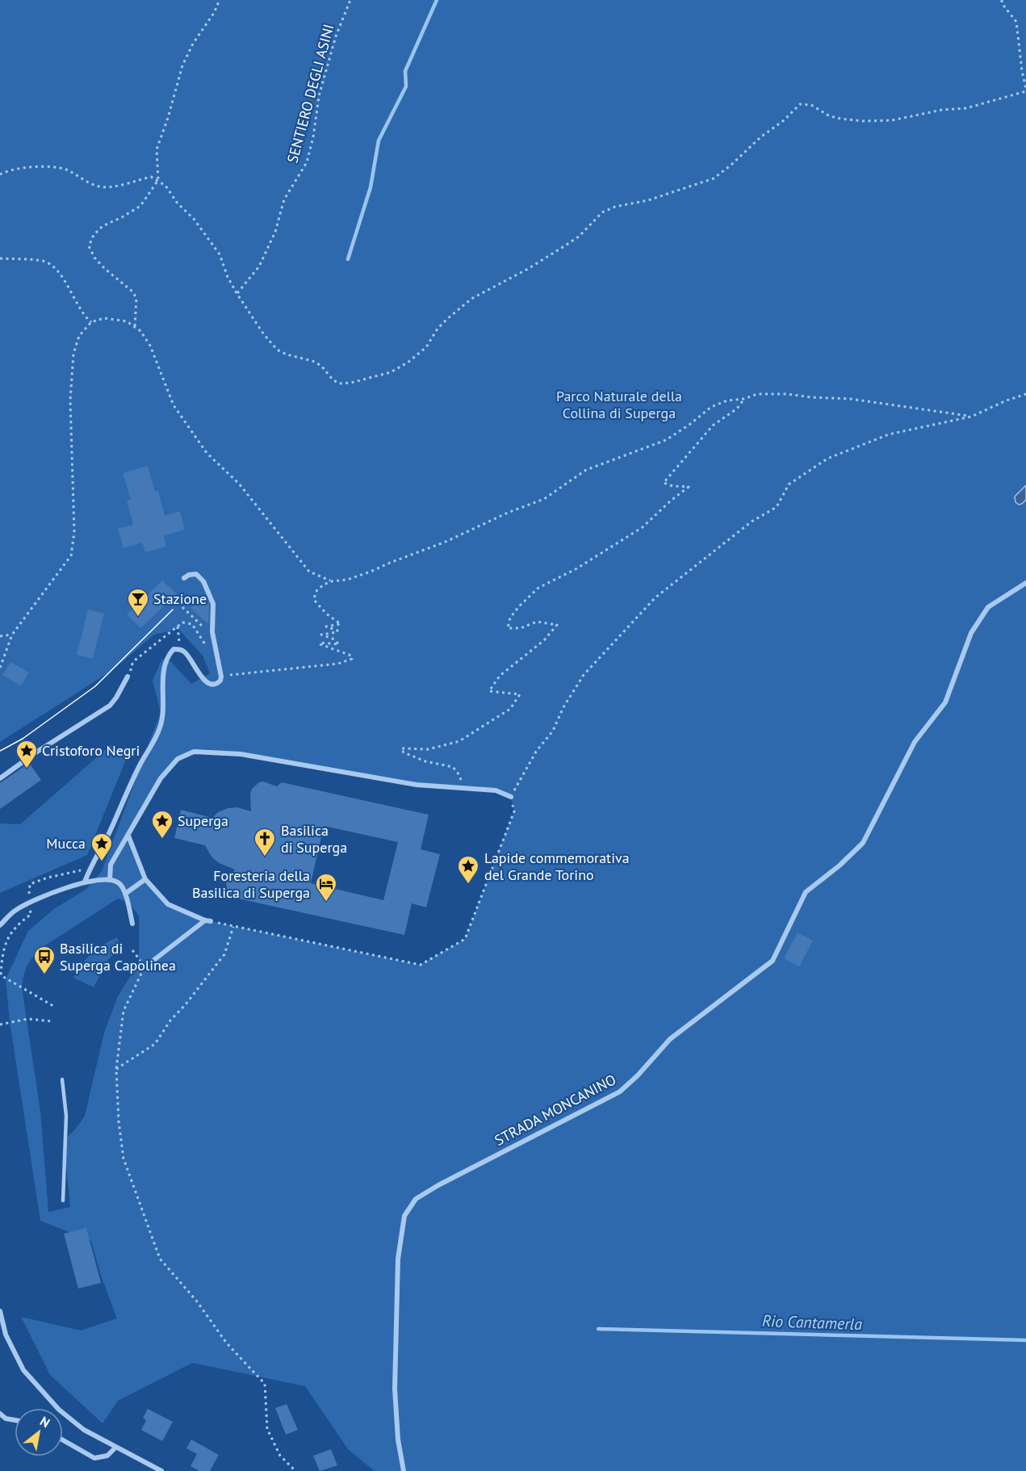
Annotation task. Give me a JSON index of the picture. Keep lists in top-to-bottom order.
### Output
{
  "streets": {
    "street": ["STRADA MONCANINO"],
    "path": ["SENTIERO DEGLI ASINI"]
  },
  "water": ["Rio Cantamerla"],
  "parks": ["Parco Naturale della Collina di Superga"],
  "places": {
    "bar": ["Stazione"],
    "place": [
      "Cristoforo Negri",
      "Superga",
      "Mucca",
      "Lapide commemorativa del Grande Torino"
    ],
    "church": ["Basilica di Superga"],
    "hotel": ["Foresteria della Basilica di Superga"],
    "bus stop": ["Basilica di Superga Capolinea"]
  },
  "north": "top right"
}
